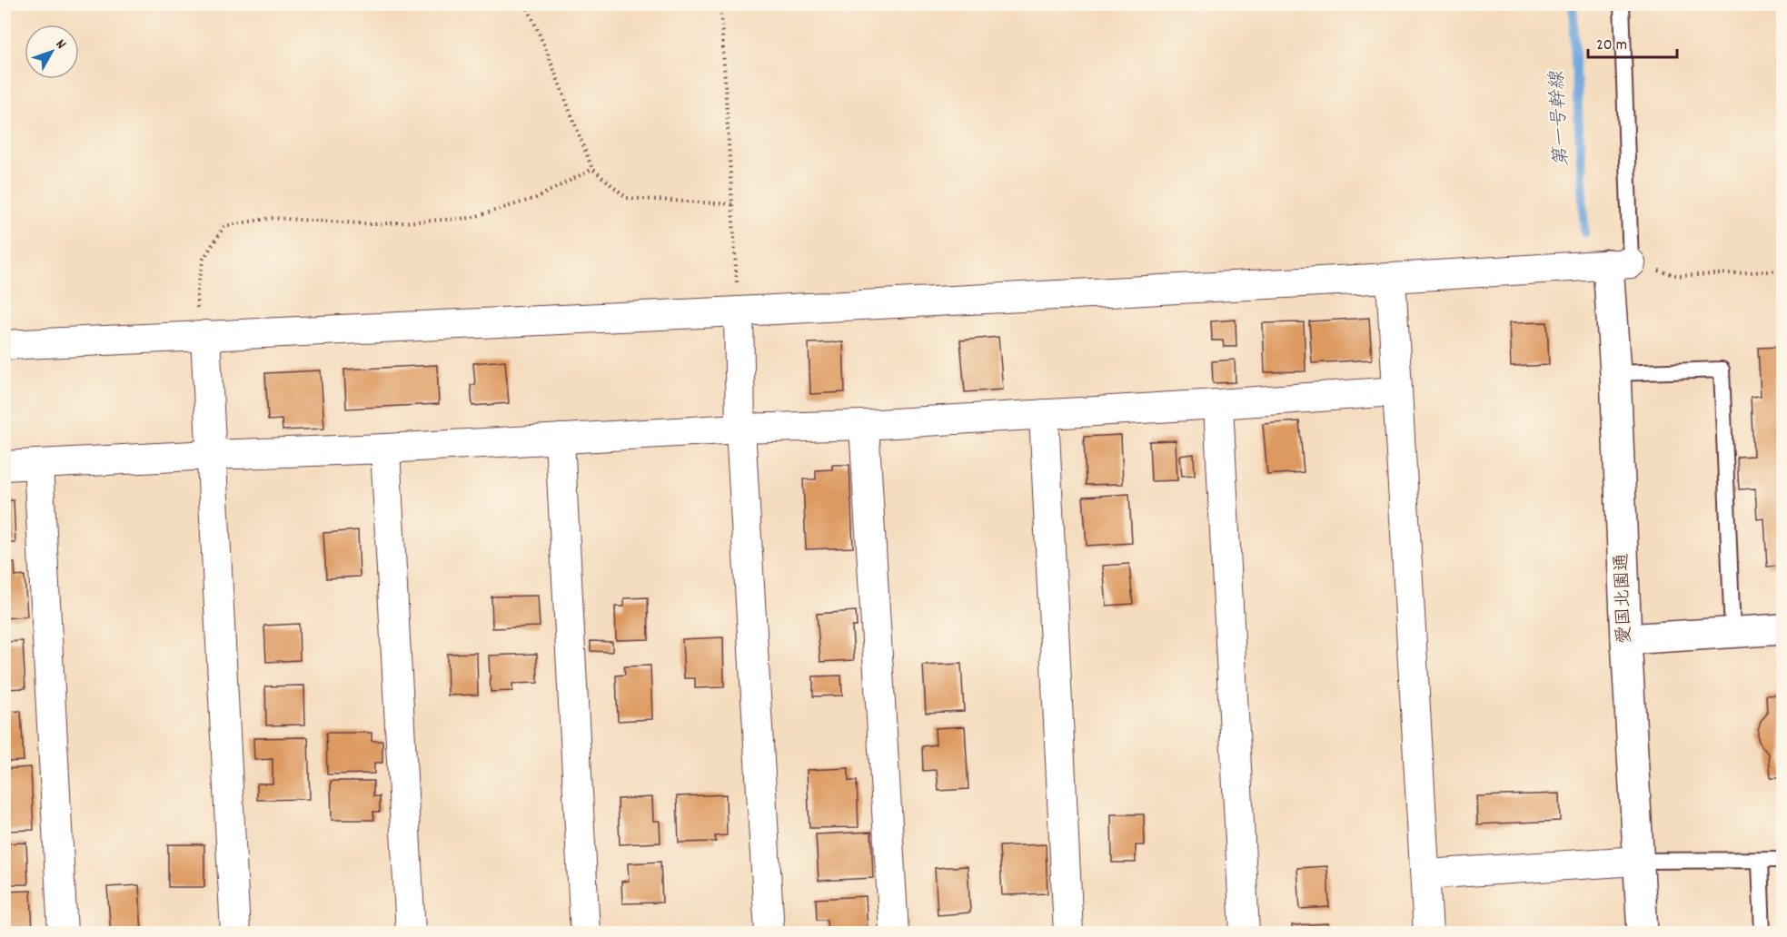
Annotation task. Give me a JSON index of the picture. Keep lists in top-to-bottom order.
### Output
{
  "streets": {
    "street": ["愛国北園通"]
  },
  "water": ["第一号幹線"],
  "scale_bar": "20 m",
  "north": "top right"
}
